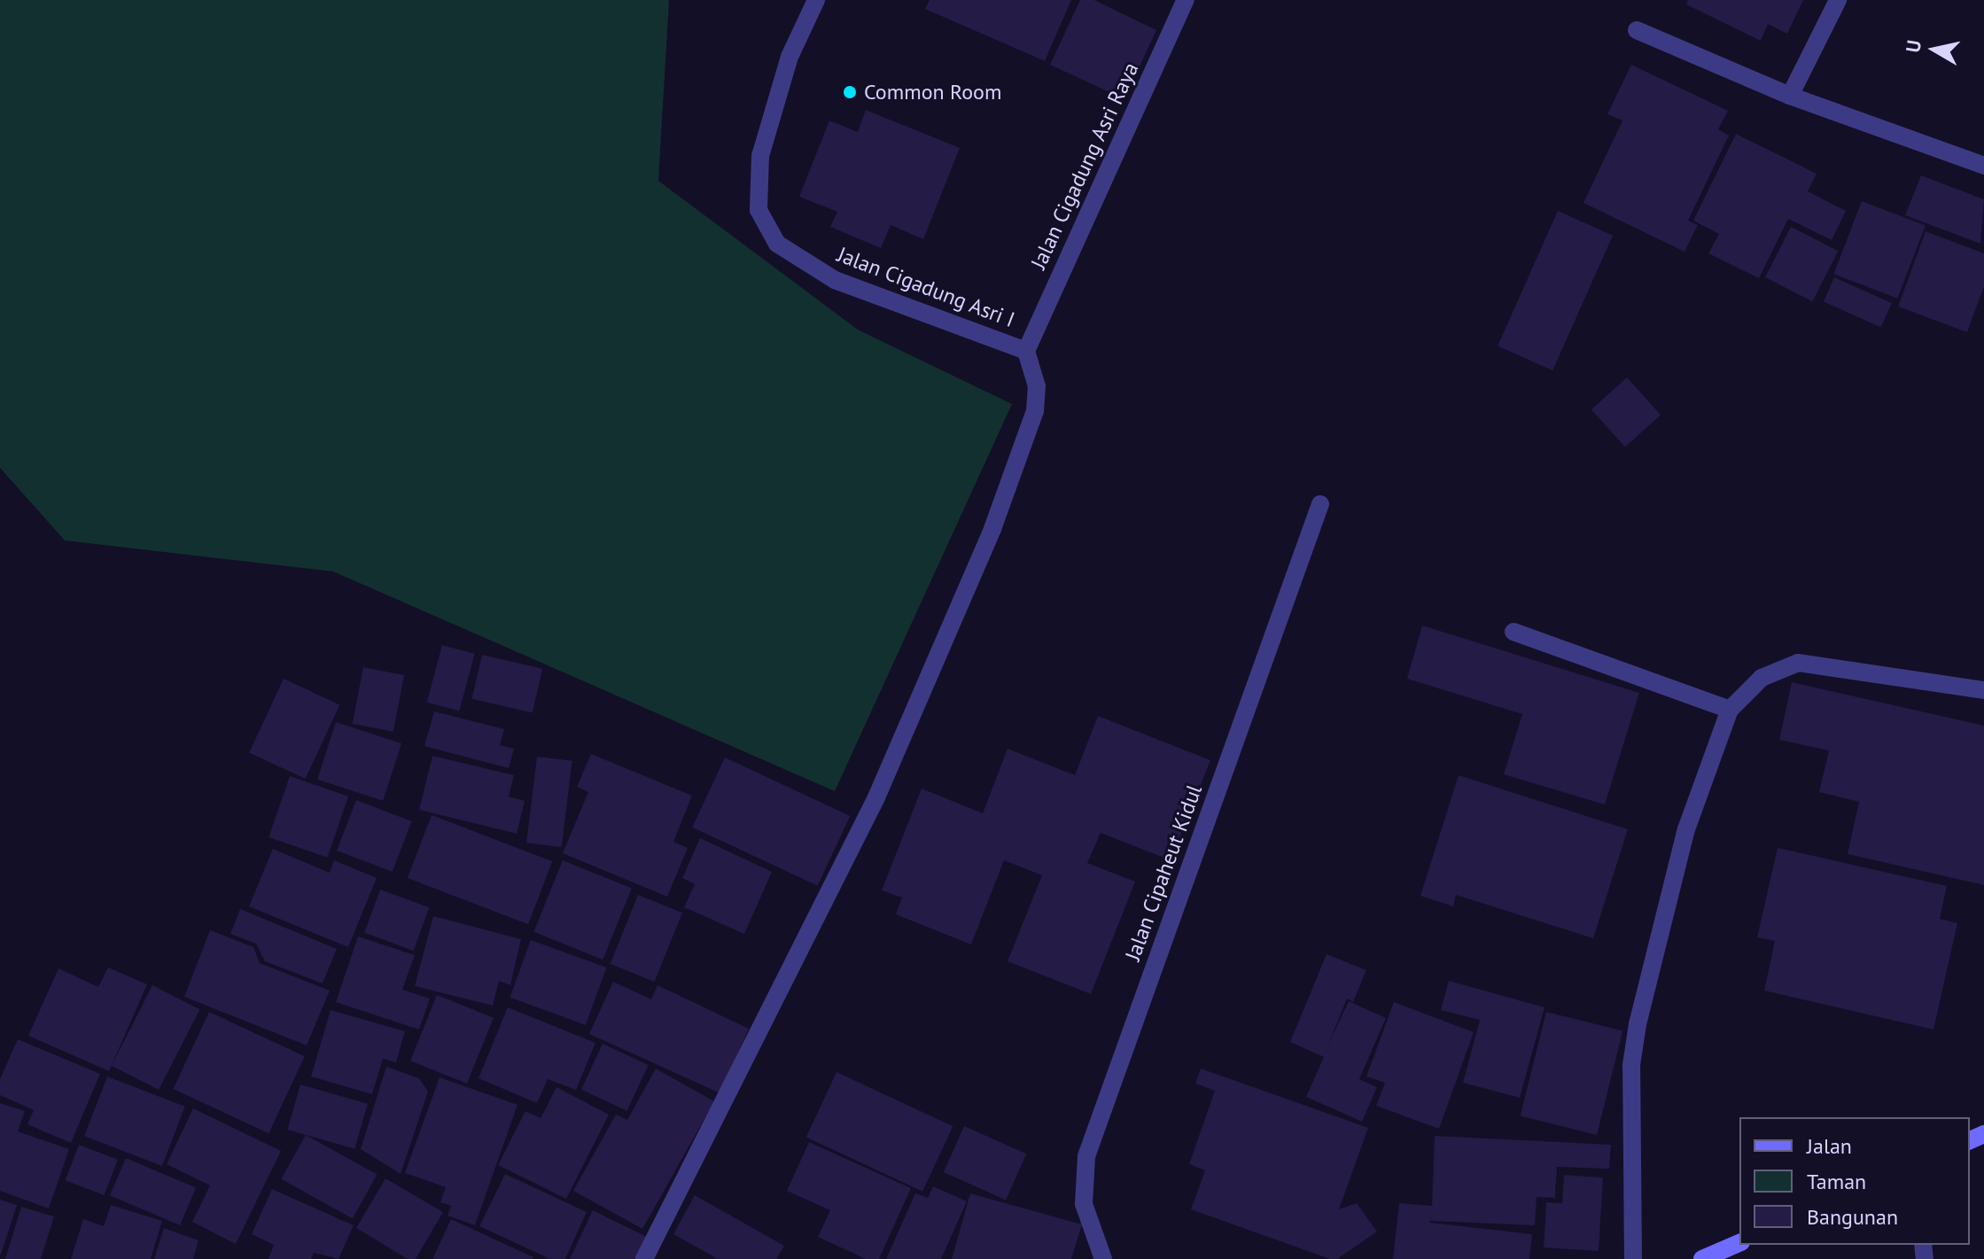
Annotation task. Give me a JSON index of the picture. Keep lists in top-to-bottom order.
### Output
{
  "streets": {
    "street": ["Jalan Cigadung Asri Raya", "Jalan Cigadung Asri I", "Jalan Cipaheut Kidul"]
  },
  "crossings": [
    ["Jalan Cigadung Asri Raya", "Jalan Cigadung Asri I"]
  ],
  "places": ["Common Room"],
  "legend": ["Jalan", "Taman", "Bangunan"],
  "north": "left"
}
